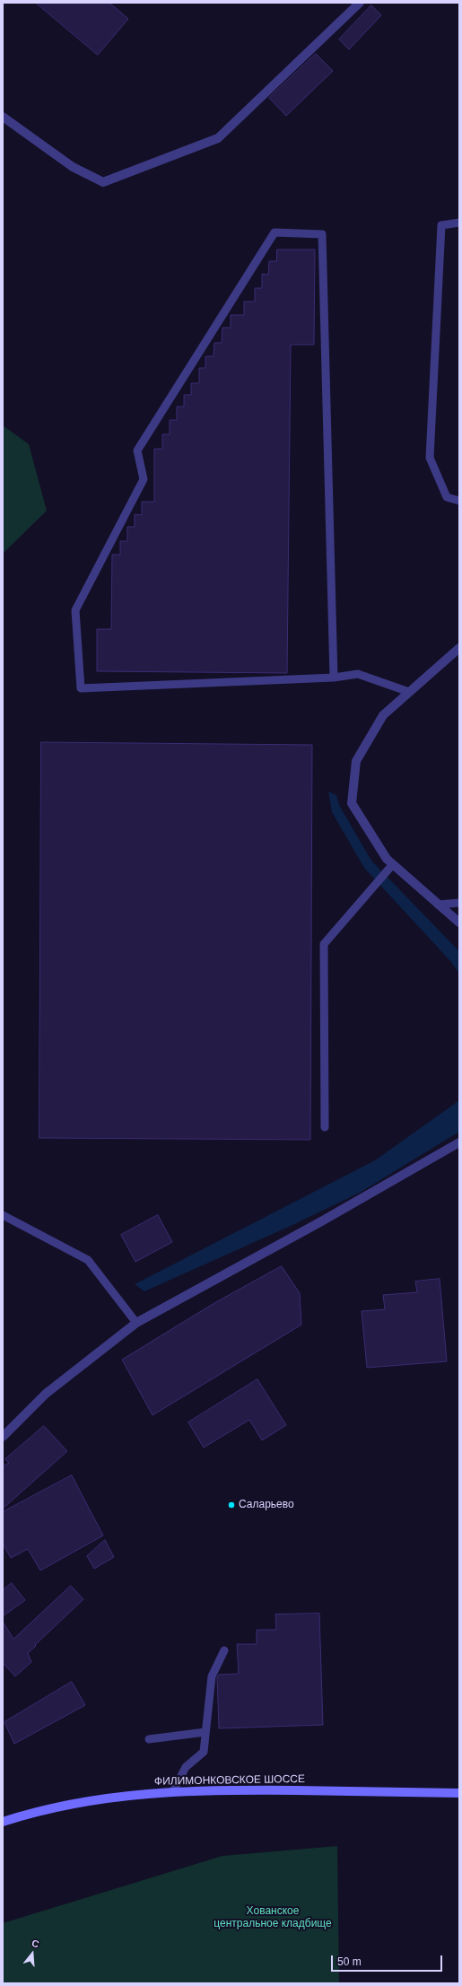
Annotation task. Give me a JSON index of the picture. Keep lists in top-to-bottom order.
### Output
{
  "streets": {
    "main road": ["ФИЛИМОНКОВСКОЕ ШОССЕ"]
  },
  "parks": ["Хованское центральное кладбище"],
  "places": ["Саларьево"],
  "scale_bar": "50 m",
  "north": "top"
}
